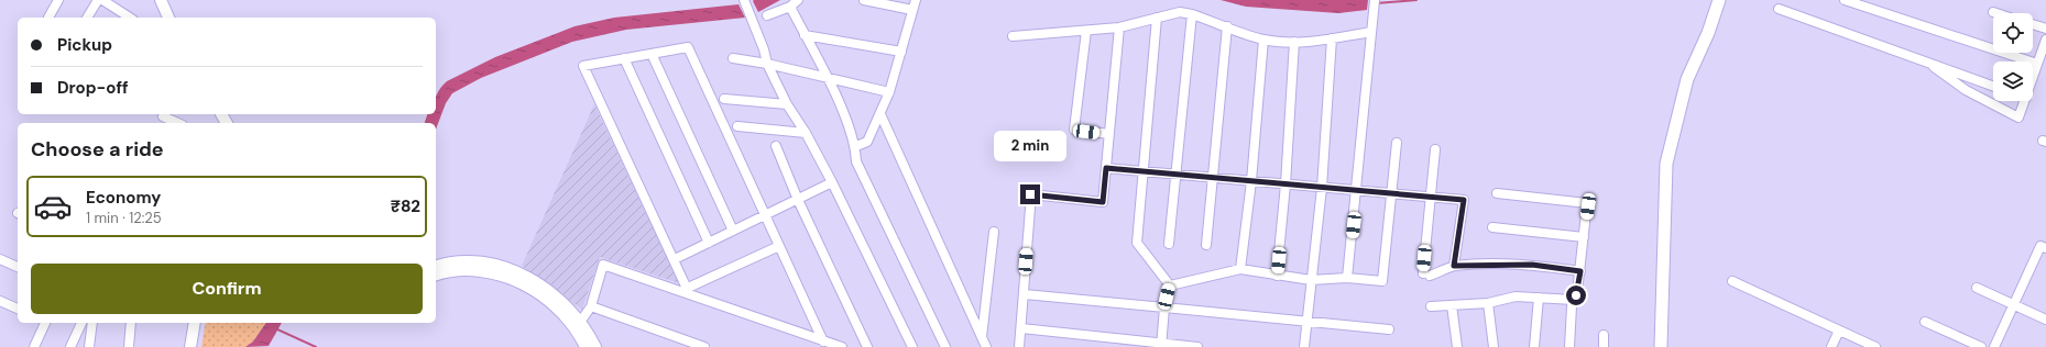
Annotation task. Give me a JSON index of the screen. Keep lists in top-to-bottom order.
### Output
{
  "page": {
    "banner": ["Pickup", "Drop-off"],
    "heading": "Choose a ride",
    "bubble": "2 min",
    "list": [
      {
        "name": "Economy",
        "note": "1 min · 12:25",
        "value": "₹82"
      }
    ],
    "buttons": "Confirm"
  }
}
